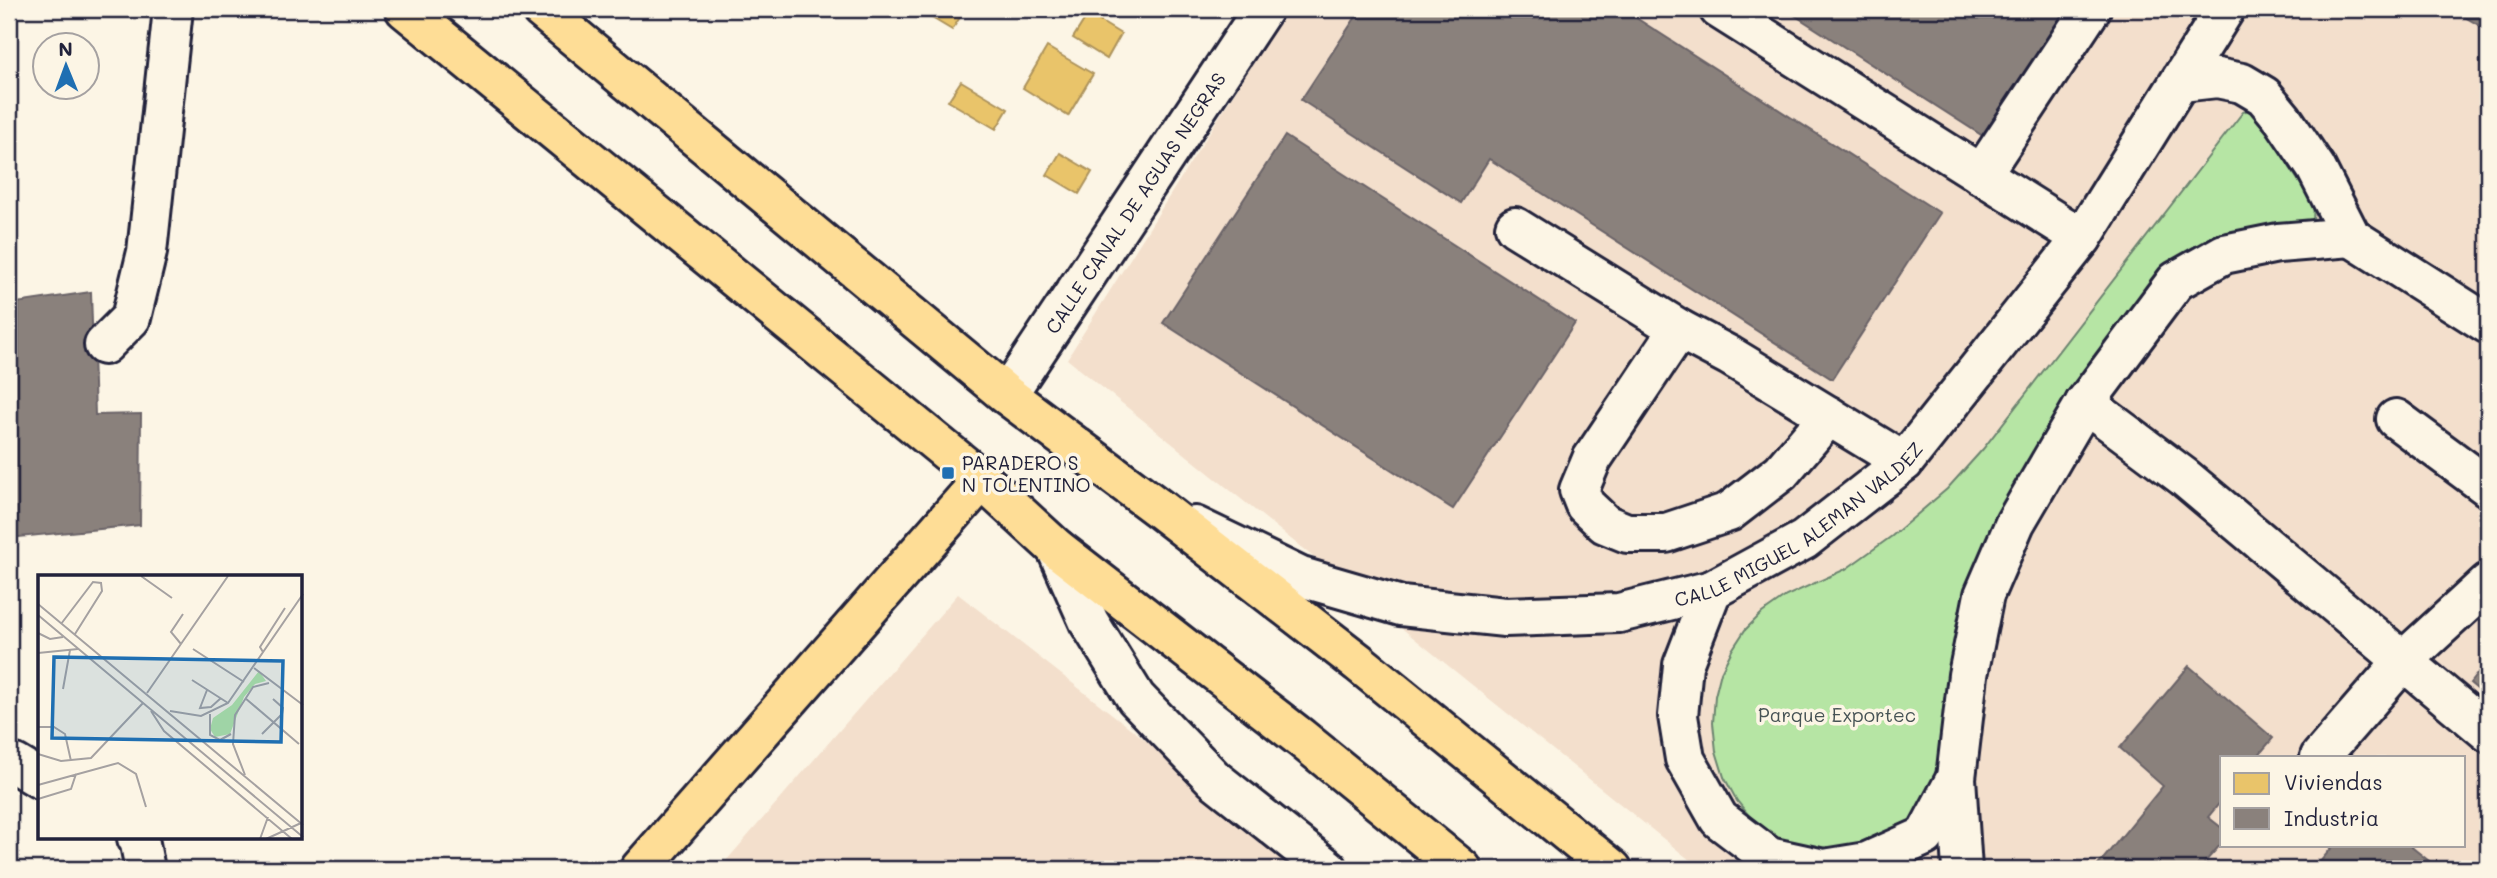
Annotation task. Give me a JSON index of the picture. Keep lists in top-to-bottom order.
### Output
{
  "streets": {
    "street": ["CALLE CANAL DE AGUAS NEGRAS", "CALLE MIGUEL ALEMAN VALDEZ"]
  },
  "parks": ["Parque Exportec"],
  "places": {
    "transit": ["PARADERO S N TOLENTINO"]
  },
  "legend": ["Viviendas", "Industria"],
  "north": "top"
}
